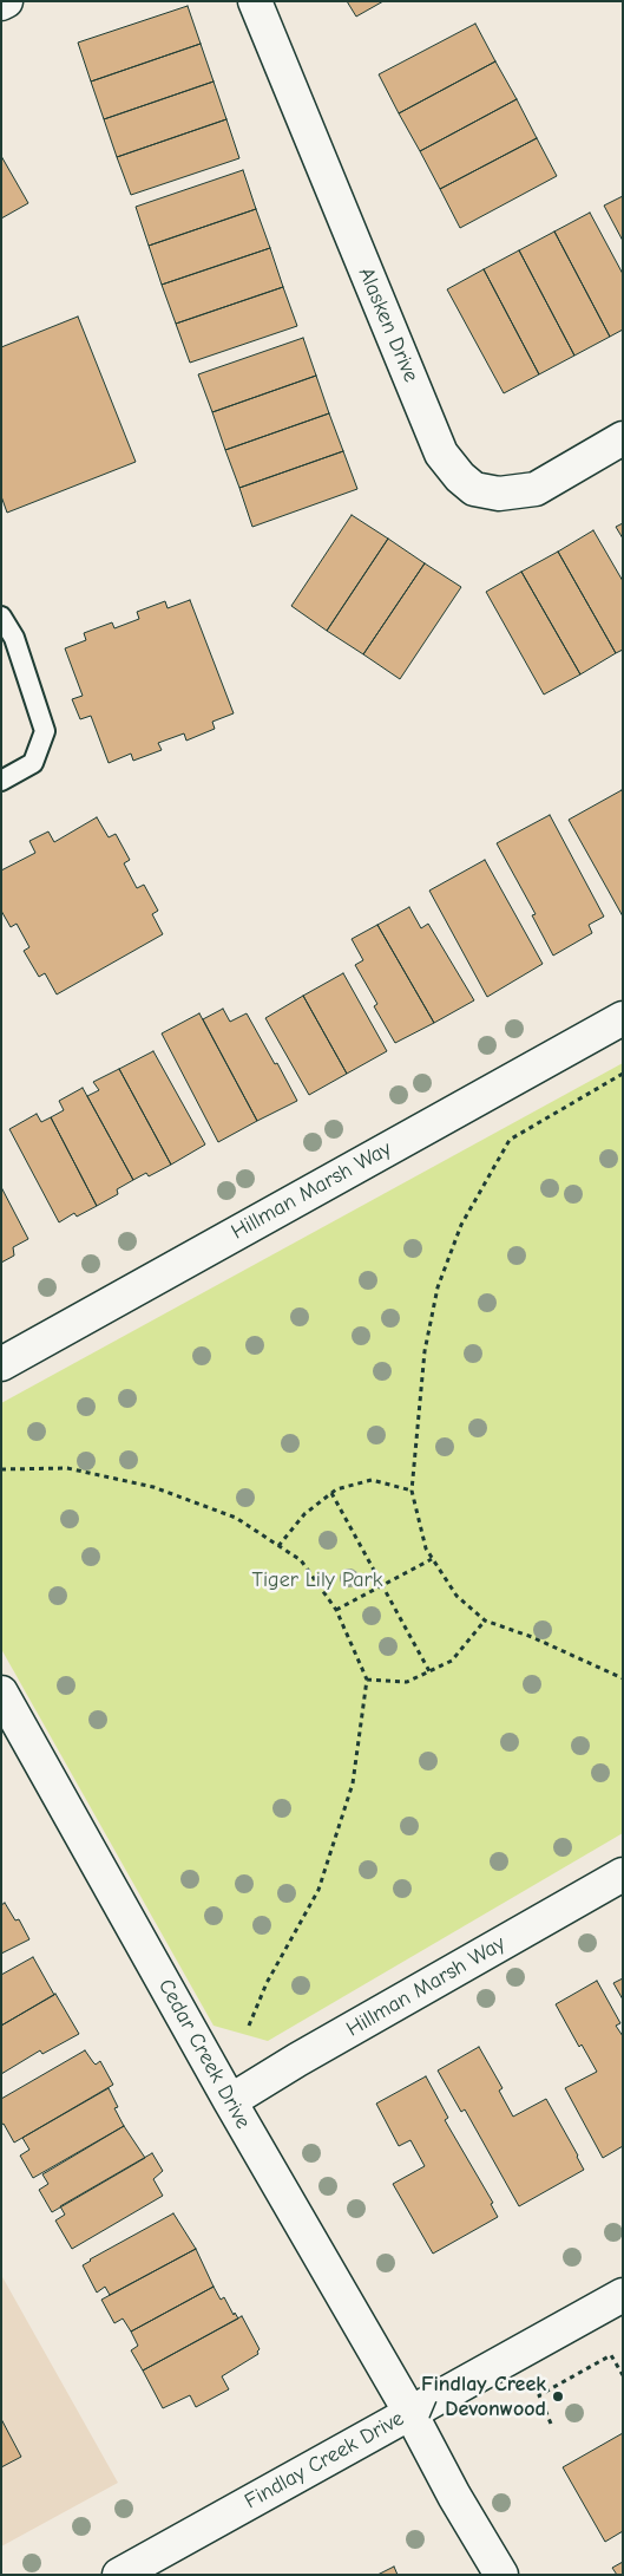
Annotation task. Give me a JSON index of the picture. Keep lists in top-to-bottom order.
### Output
{
  "streets": {
    "street": [
      "Alasken Drive",
      "Hillman Marsh Way",
      "Cedar Creek Drive",
      "Findlay Creek Drive"
    ]
  },
  "crossings": [
    ["Hillman Marsh Way", "Cedar Creek Drive"],
    ["Cedar Creek Drive", "Findlay Creek Drive"]
  ],
  "parks": ["Tiger Lily Park"],
  "places": ["Findlay Creek / Devonwood"]
}
